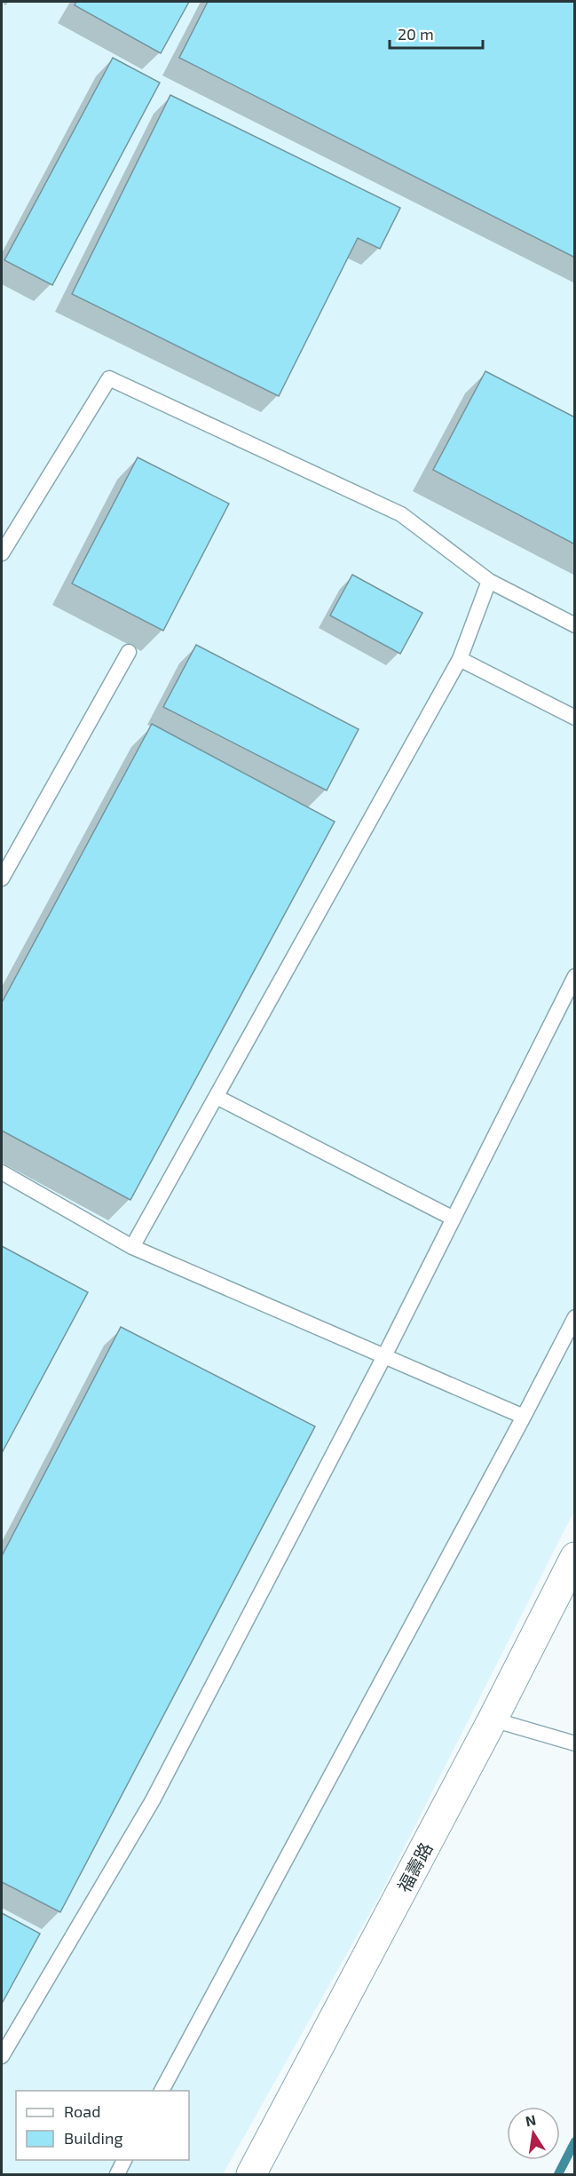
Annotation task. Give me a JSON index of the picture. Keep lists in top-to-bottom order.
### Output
{
  "streets": {
    "street": ["福壽路"]
  },
  "legend": ["Road", "Building"],
  "scale_bar": "20 m",
  "north": "top"
}
